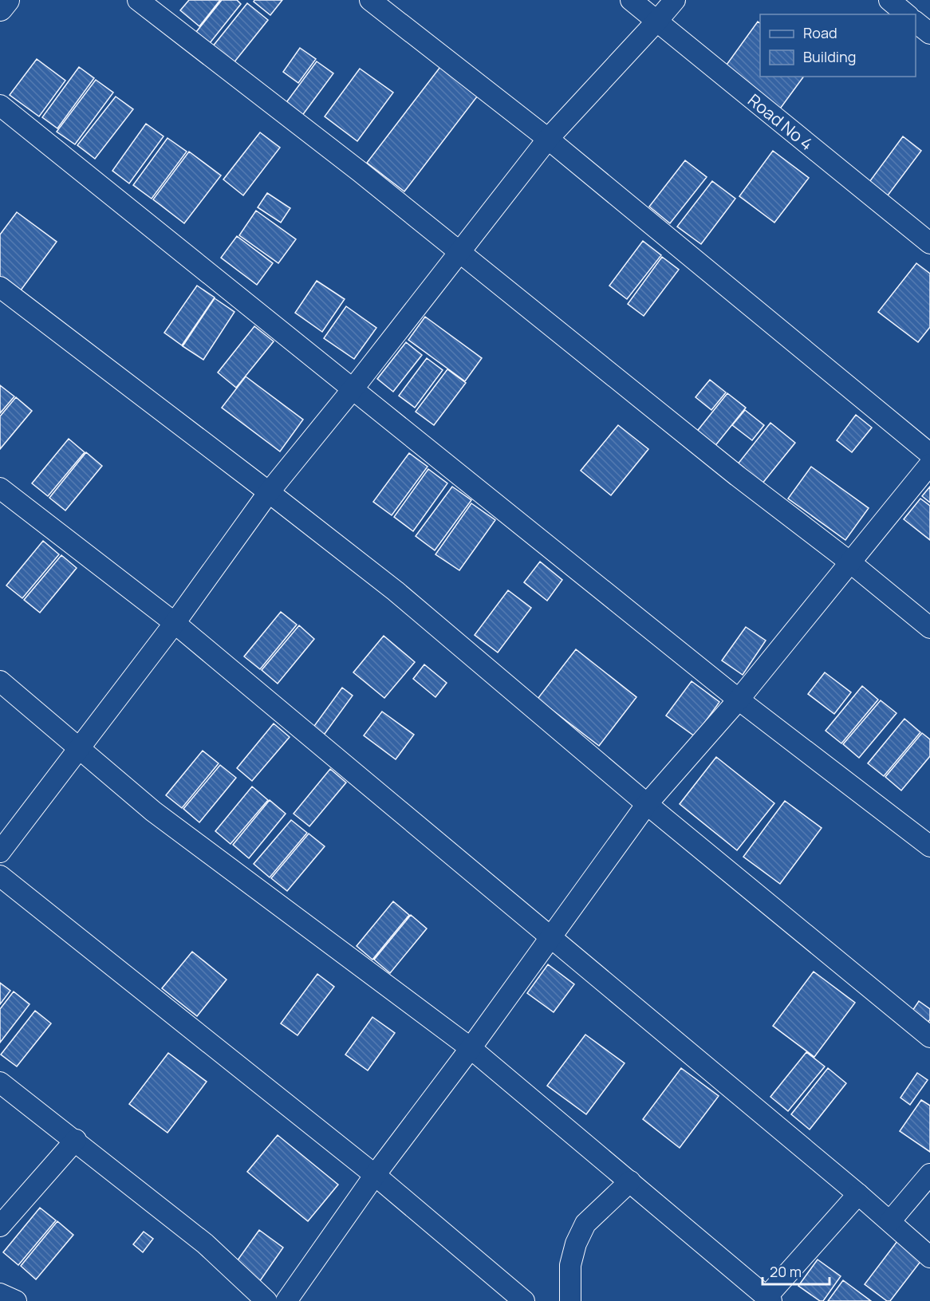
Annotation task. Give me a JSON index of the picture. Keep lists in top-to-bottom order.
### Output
{
  "streets": {
    "street": ["Road No 4"]
  },
  "legend": ["Road", "Building"],
  "scale_bar": "20 m"
}
